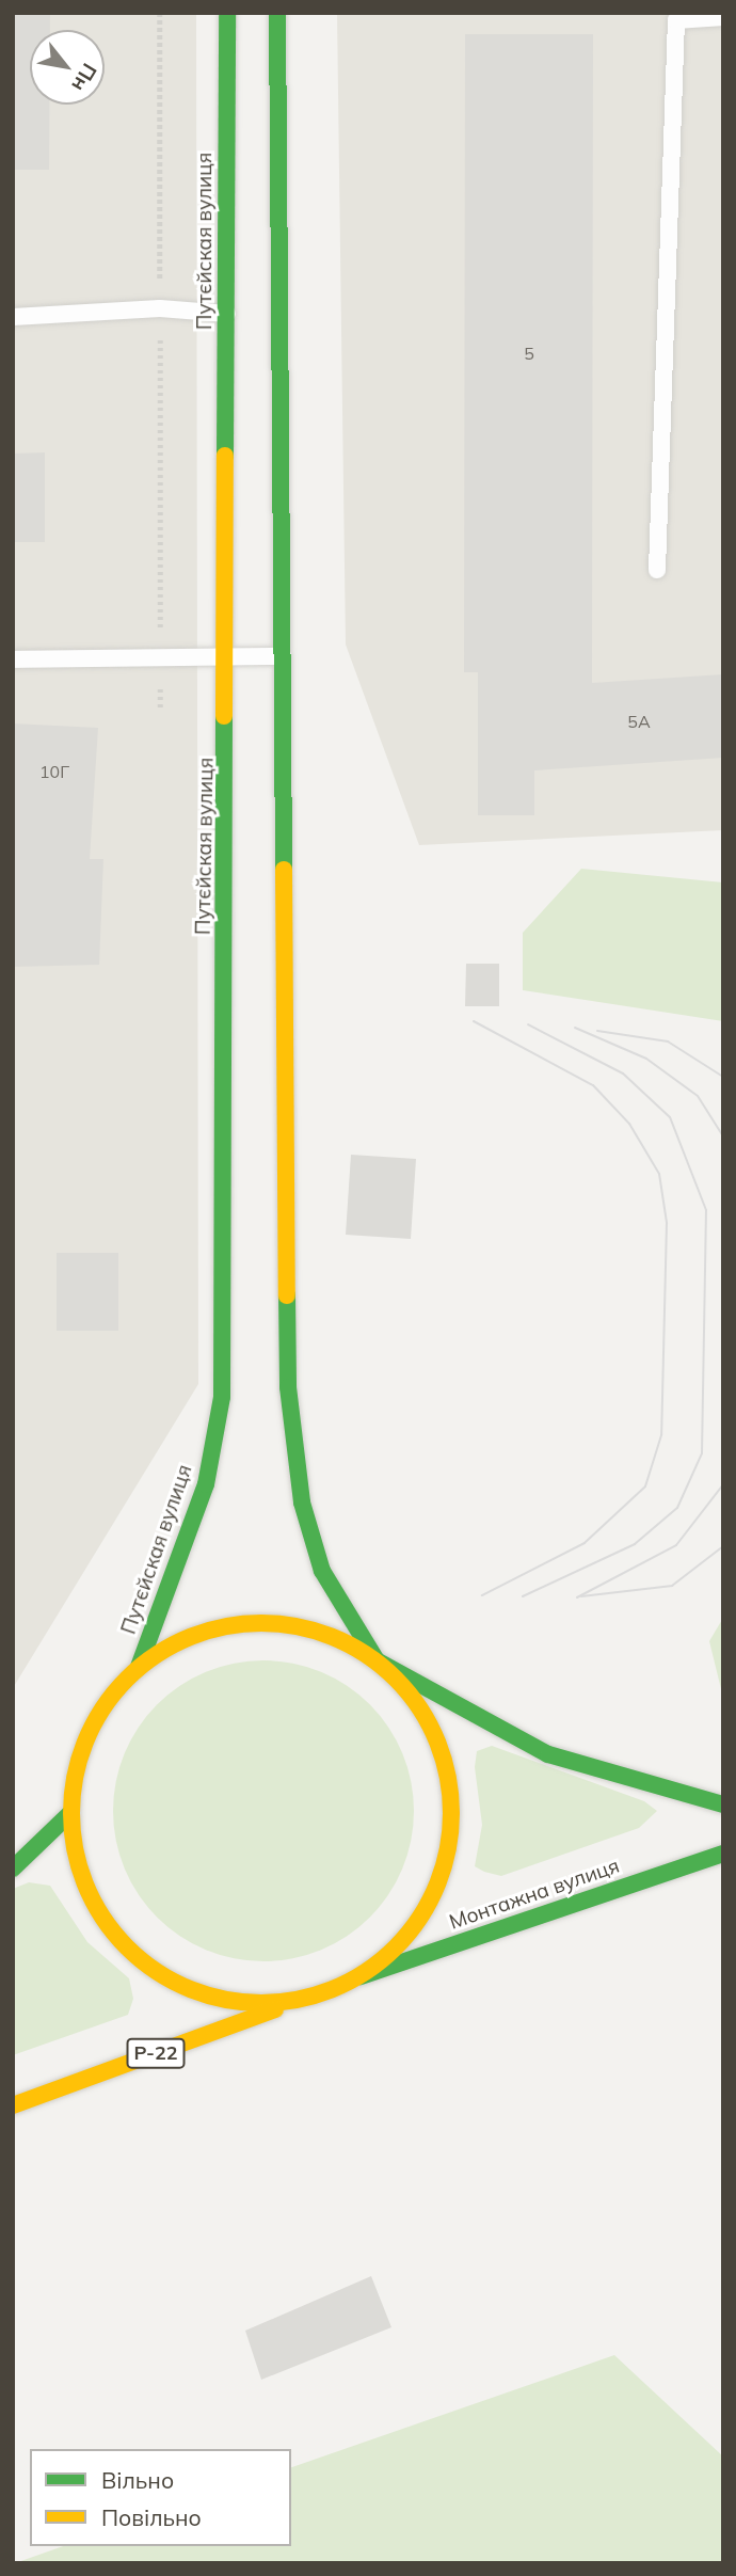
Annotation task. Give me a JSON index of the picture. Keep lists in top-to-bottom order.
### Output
{
  "streets": {
    "main road": ["Путєйская вулиця", "Монтажна вулиця", "Р-22"]
  },
  "crossings": [
    ["Монтажна вулиця", "Р-22"]
  ],
  "house_numbers": ["5", "5А", "10Г"],
  "legend": ["Вільно", "Повільно"],
  "north": "bottom right"
}
